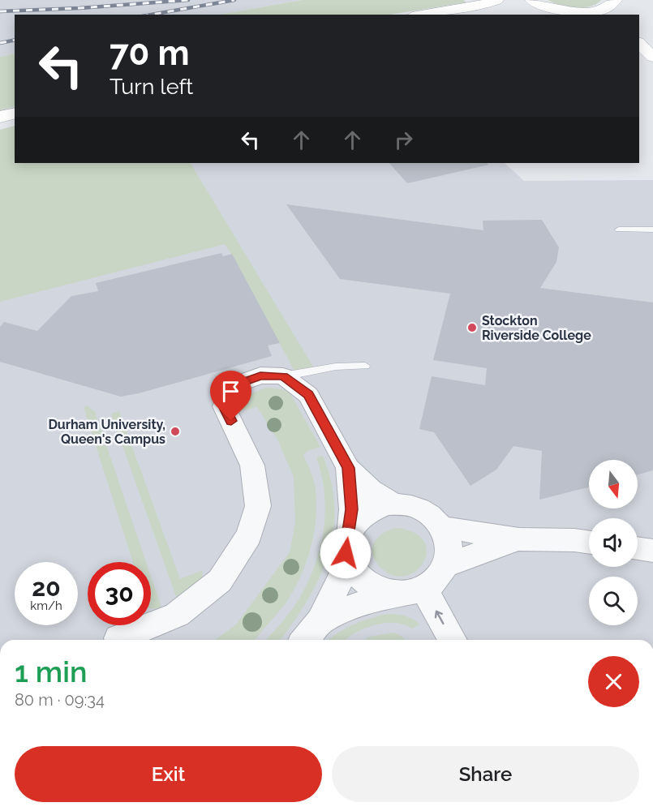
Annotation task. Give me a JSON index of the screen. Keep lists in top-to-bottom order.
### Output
{
  "places": ["Stockton Riverside College", "Durham University, Queen's Campus"],
  "north": "bottom",
  "page": {
    "turn": ["70 m", "Turn left"],
    "speed": "20 km/h",
    "limit": "30",
    "heading": ["1 min", "80 m · 09:34"],
    "buttons": ["Exit", "Share"]
  }
}
